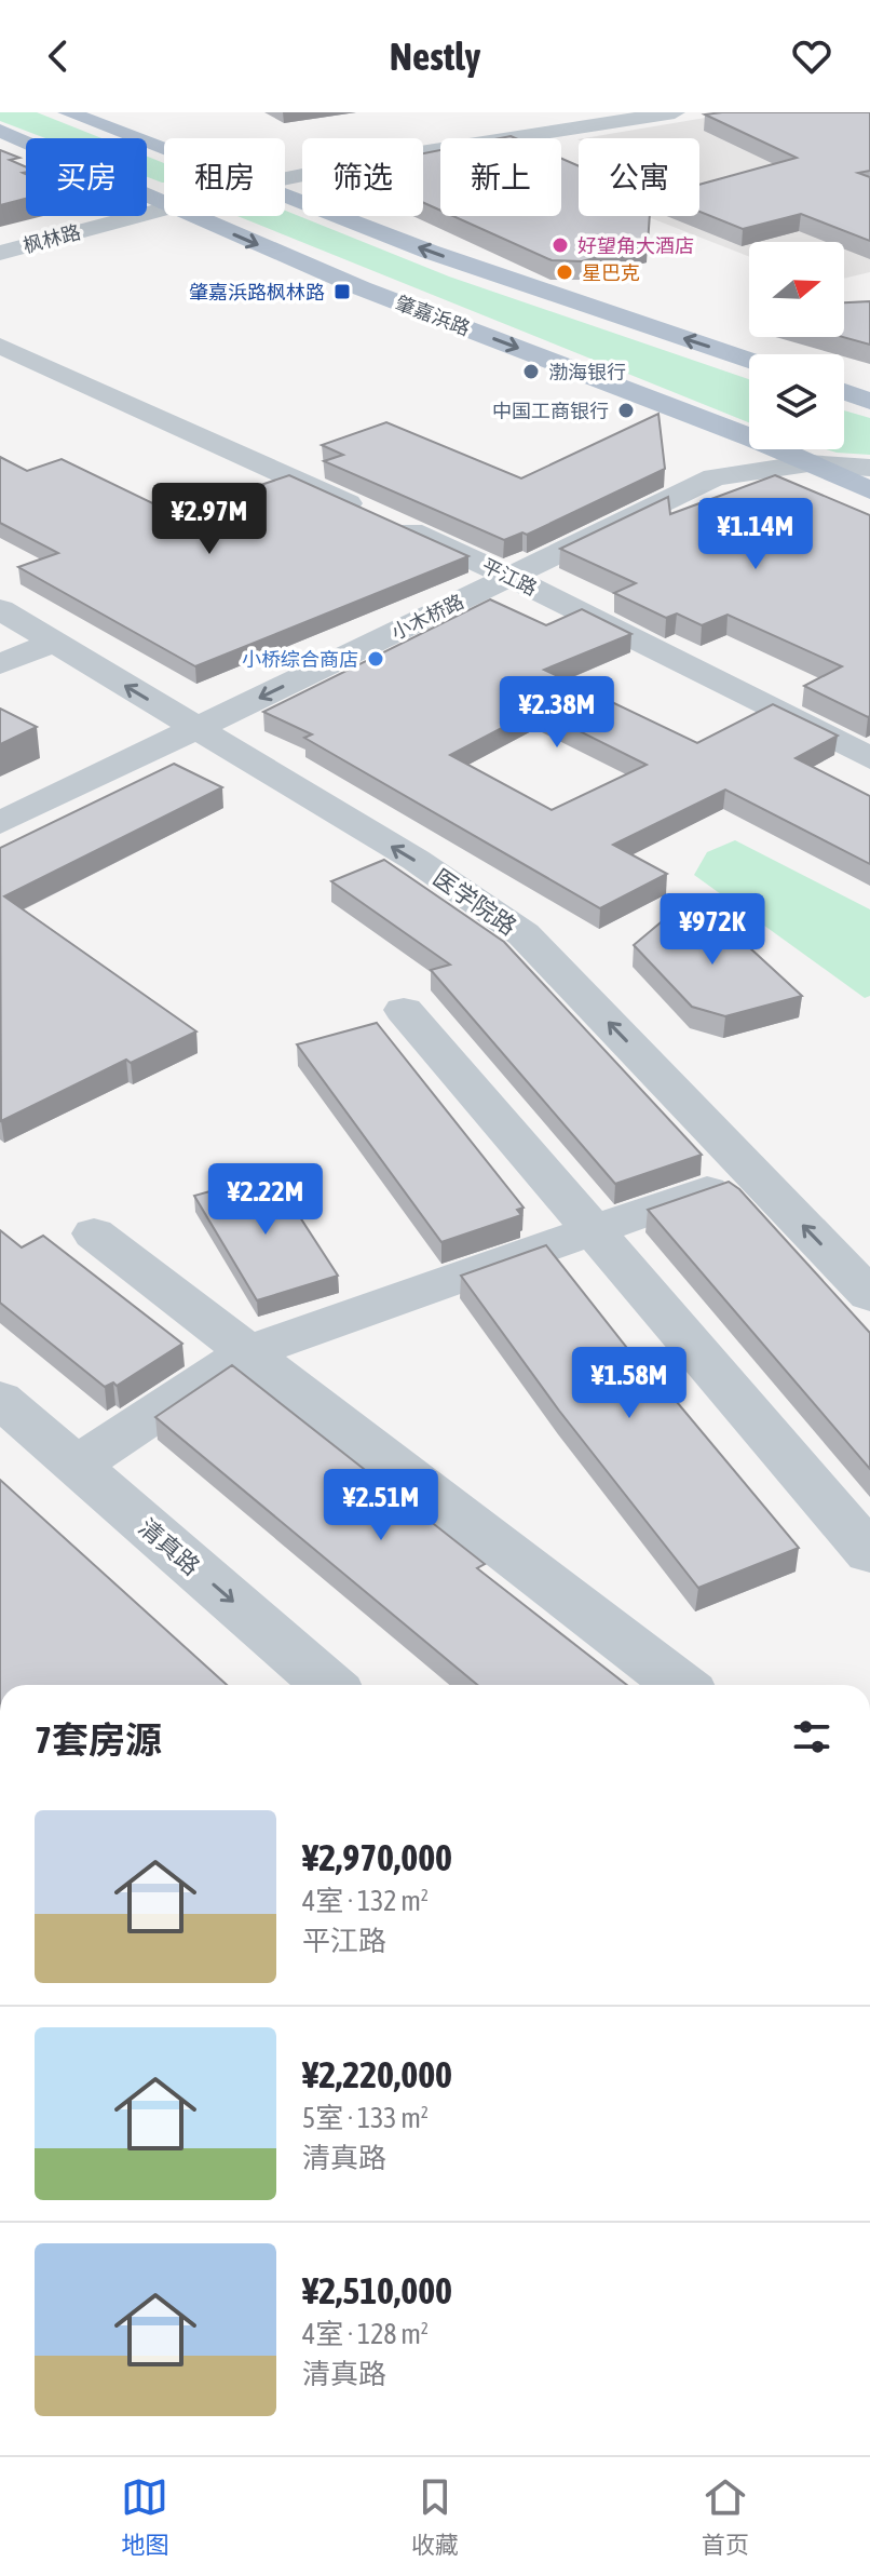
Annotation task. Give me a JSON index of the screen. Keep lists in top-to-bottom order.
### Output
{
  "streets": {
    "main road": ["肇嘉浜路"],
    "street": [
      "枫林路",
      "平江路",
      "小木桥路",
      "医学院路",
      "清真路"
    ]
  },
  "crossings": [
    ["肇嘉浜路", "小木桥路"],
    ["平江路", "小木桥路"],
    ["小木桥路", "医学院路"]
  ],
  "one_way": ["小木桥路"],
  "places": {
    "other": [
      "好望角大酒店",
      "星巴克",
      "渤海银行",
      "中国工商银行",
      "小桥综合商店"
    ],
    "transit": ["肇嘉浜路枫林路"]
  },
  "north": "right",
  "page": {
    "header": "Nestly",
    "chip": [
      "买房",
      "租房",
      "筛选",
      "新上",
      "公寓"
    ],
    "price": [
      "¥2.97M",
      "¥1.14M",
      "¥2.38M",
      "¥972K",
      "¥2.22M",
      "¥1.58M",
      "¥2.51M"
    ],
    "heading": "7套房源",
    "list": [
      {
        "name": "¥2,970,000",
        "note": "4室 · 132 m² · 平江路"
      },
      {
        "name": "¥2,220,000",
        "note": "5室 · 133 m² · 清真路"
      },
      {
        "name": "¥2,510,000",
        "note": "4室 · 128 m² · 清真路"
      }
    ],
    "tabs": ["地图", "收藏", "首页"]
  }
}
